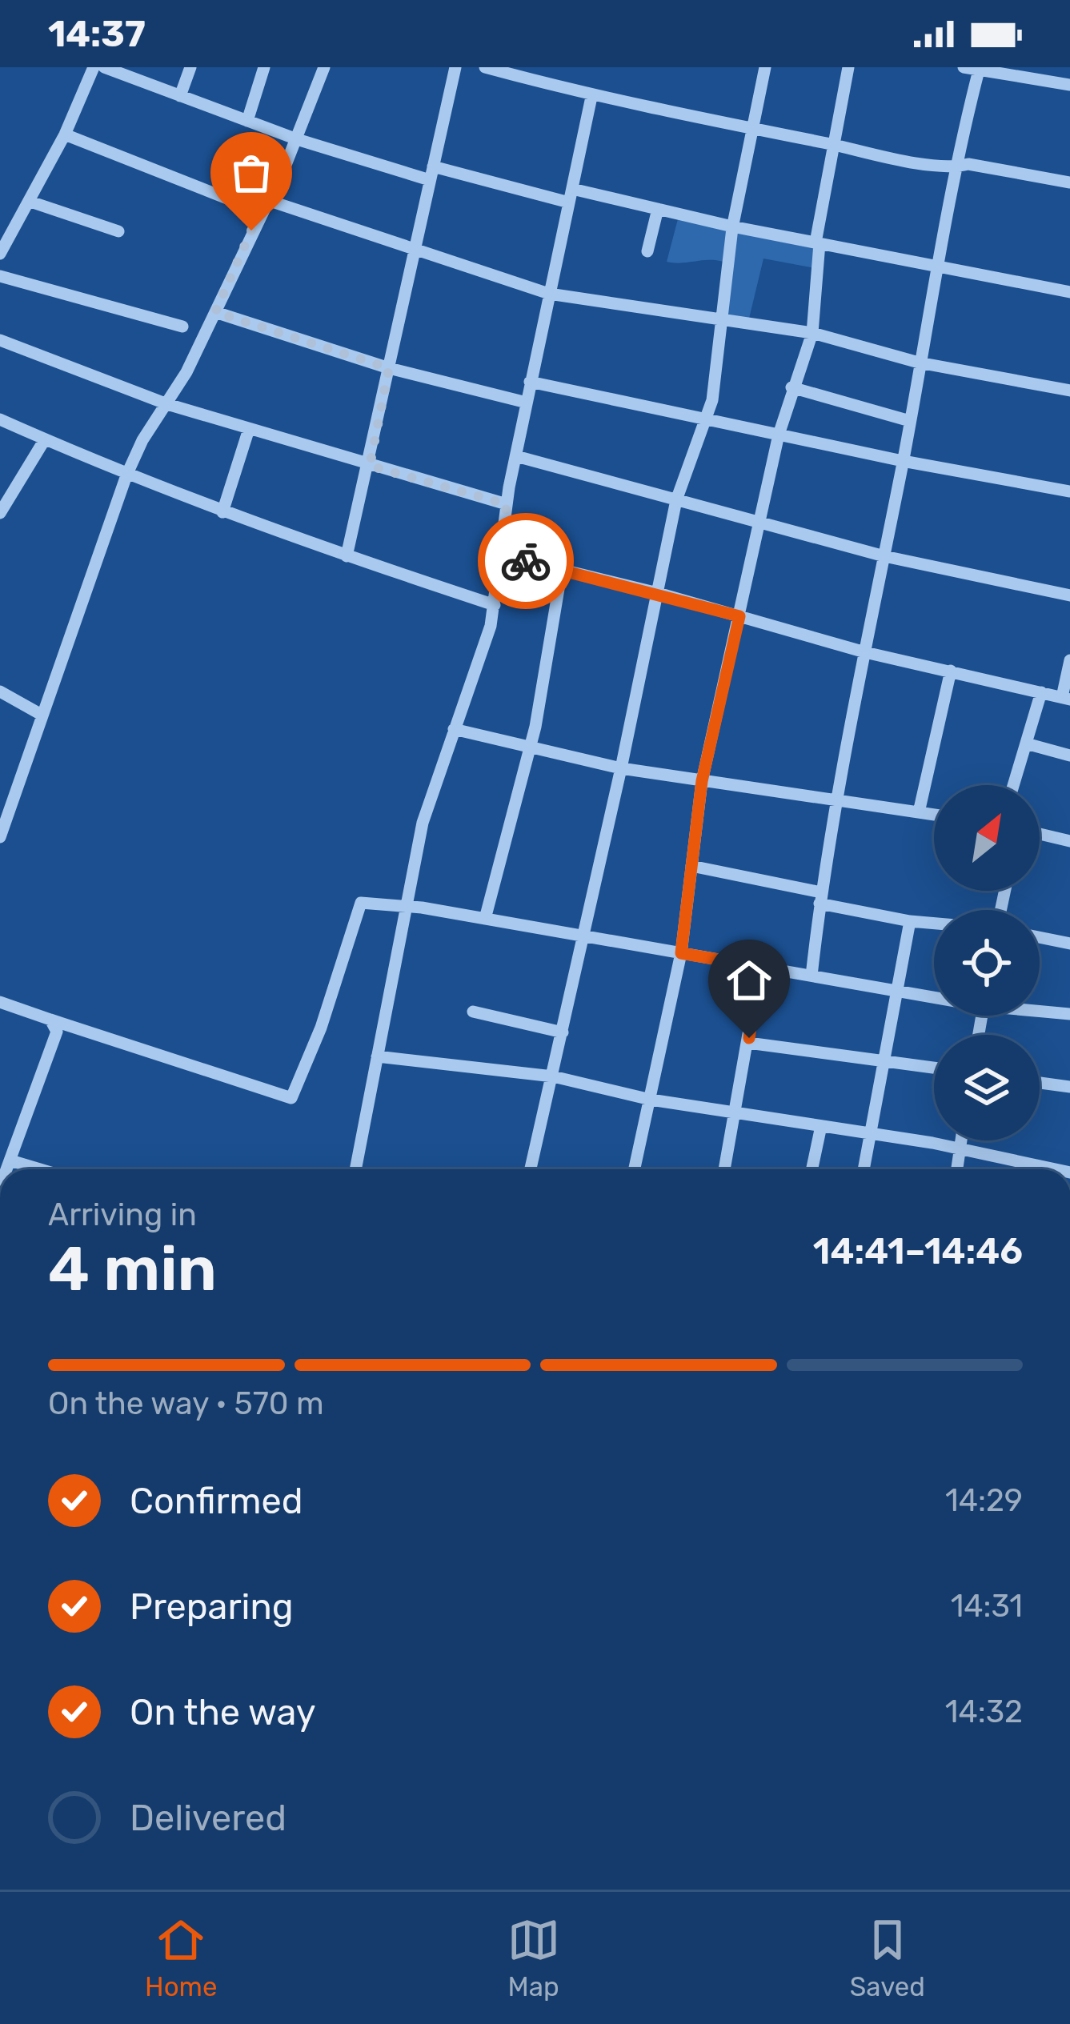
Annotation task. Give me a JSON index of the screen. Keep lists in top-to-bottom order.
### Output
{
  "north": "top right",
  "page": {
    "status": "14:37",
    "heading": ["4 min", "Arriving in", "14:41–14:46"],
    "bar": "On the way · 570 m",
    "list": [
      ["Confirmed", "14:29"],
      ["Preparing", "14:31"],
      ["On the way", "14:32"],
      "Delivered"
    ],
    "tabs": ["Home", "Map", "Saved"]
  }
}
